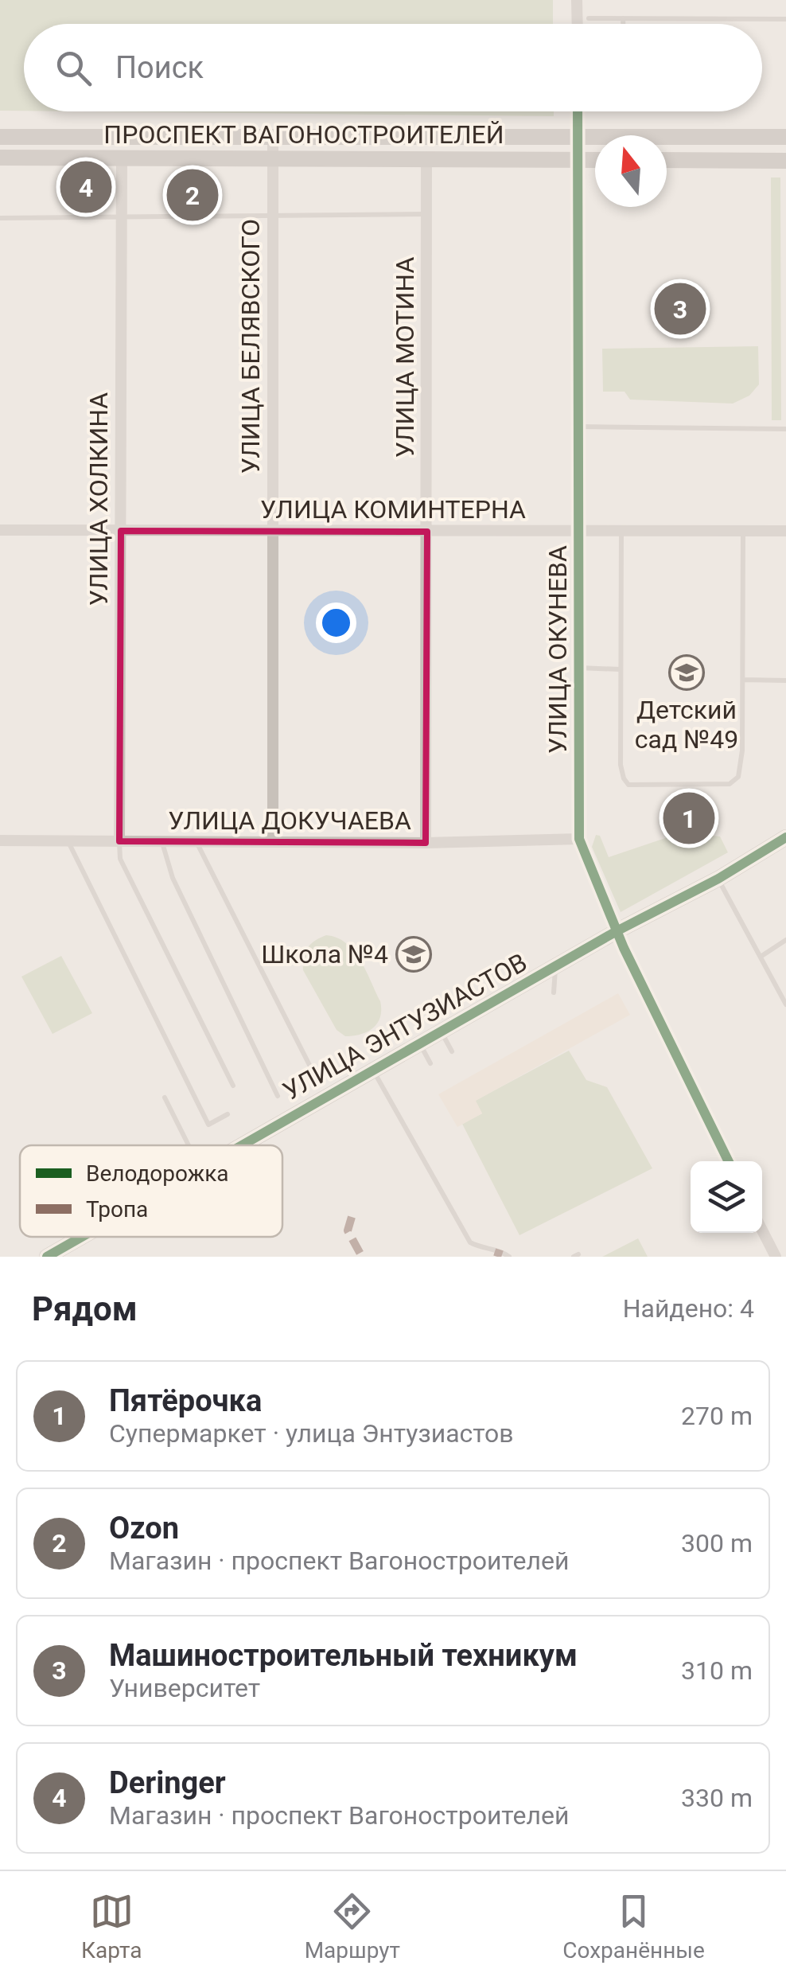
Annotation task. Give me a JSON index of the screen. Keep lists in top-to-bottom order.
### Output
{
  "streets": {
    "main road": ["ПРОСПЕКТ ВАГОНОСТРОИТЕЛЕЙ", "УЛИЦА ЭНТУЗИАСТОВ"],
    "street": [
      "УЛИЦА БЕЛЯВСКОГО",
      "УЛИЦА МОТИНА",
      "УЛИЦА ХОЛКИНА",
      "УЛИЦА КОМИНТЕРНА",
      "УЛИЦА ОКУНЕВА",
      "УЛИЦА ДОКУЧАЕВА"
    ]
  },
  "crossings": [
    ["ПРОСПЕКТ ВАГОНОСТРОИТЕЛЕЙ", "УЛИЦА БЕЛЯВСКОГО"],
    ["ПРОСПЕКТ ВАГОНОСТРОИТЕЛЕЙ", "УЛИЦА МОТИНА"],
    ["ПРОСПЕКТ ВАГОНОСТРОИТЕЛЕЙ", "УЛИЦА ХОЛКИНА"],
    ["ПРОСПЕКТ ВАГОНОСТРОИТЕЛЕЙ", "УЛИЦА ОКУНЕВА"],
    ["УЛИЦА БЕЛЯВСКОГО", "УЛИЦА КОМИНТЕРНА"],
    ["УЛИЦА БЕЛЯВСКОГО", "УЛИЦА ДОКУЧАЕВА"],
    ["УЛИЦА МОТИНА", "УЛИЦА КОМИНТЕРНА"],
    ["УЛИЦА МОТИНА", "УЛИЦА ДОКУЧАЕВА"],
    ["УЛИЦА ХОЛКИНА", "УЛИЦА КОМИНТЕРНА"],
    ["УЛИЦА ХОЛКИНА", "УЛИЦА ДОКУЧАЕВА"],
    ["УЛИЦА КОМИНТЕРНА", "УЛИЦА ОКУНЕВА"],
    ["УЛИЦА ОКУНЕВА", "УЛИЦА ДОКУЧАЕВА"],
    ["УЛИЦА ОКУНЕВА", "УЛИЦА ЭНТУЗИАСТОВ"]
  ],
  "places": {
    "school or university": ["Детский сад №49", "Школа №4"]
  },
  "legend": ["Велодорожка", "Тропа"],
  "north": "top",
  "page": {
    "search": "Поиск",
    "pins": [
      "4",
      "2",
      "3",
      "1"
    ],
    "heading": ["Рядом", "Найдено: 4"],
    "list": [
      {
        "mark": "1",
        "name": "Пятёрочка",
        "note": "Супермаркет · улица Энтузиастов",
        "value": "270 m"
      },
      {
        "mark": "2",
        "name": "Ozon",
        "note": "Магазин · проспект Вагоностроителей",
        "value": "300 m"
      },
      {
        "mark": "3",
        "name": "Машиностроительный техникум",
        "note": "Университет",
        "value": "310 m"
      },
      {
        "mark": "4",
        "name": "Deringer",
        "note": "Магазин · проспект Вагоностроителей",
        "value": "330 m"
      }
    ],
    "nav": ["Карта", "Маршрут", "Сохранённые"]
  }
}
